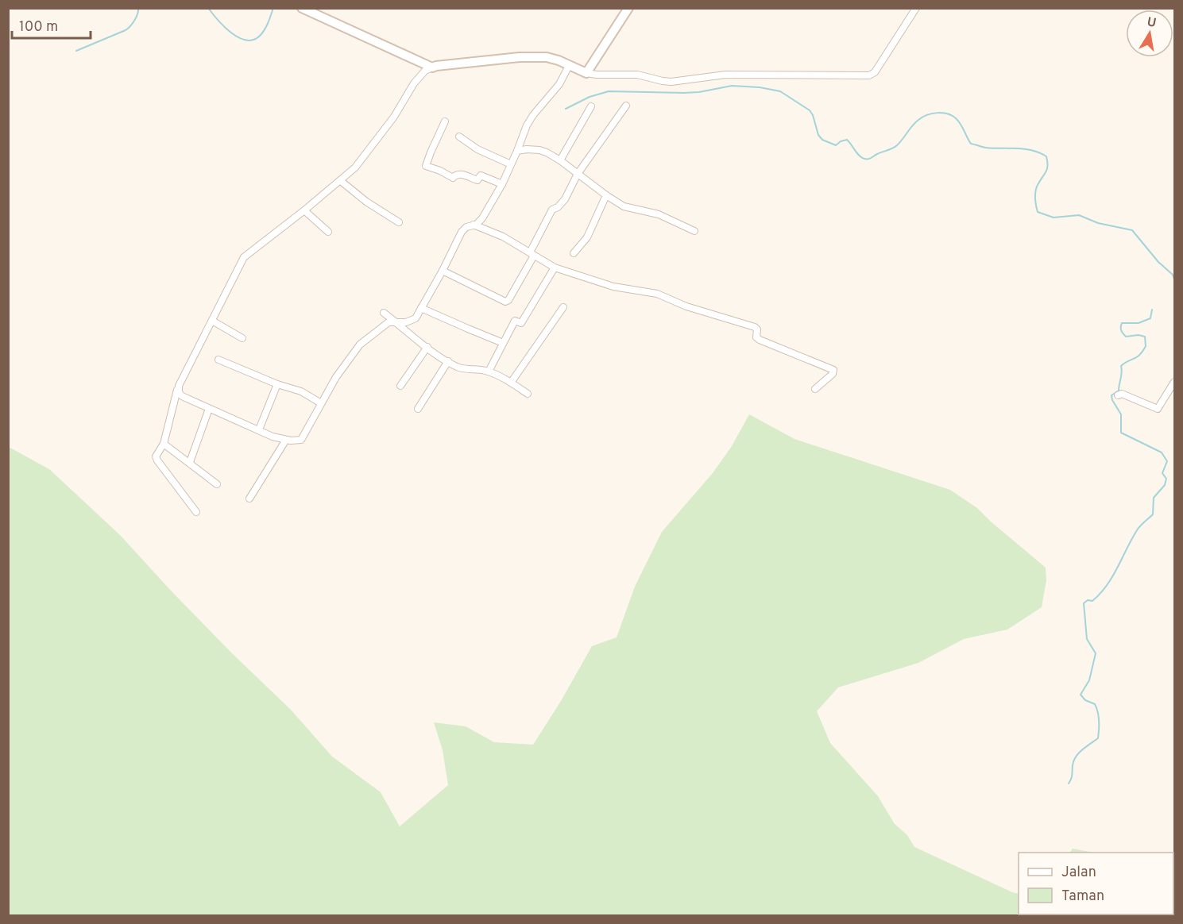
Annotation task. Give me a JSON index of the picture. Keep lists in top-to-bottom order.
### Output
{
  "legend": ["Jalan", "Taman"],
  "scale_bar": "100 m",
  "north": "top"
}
